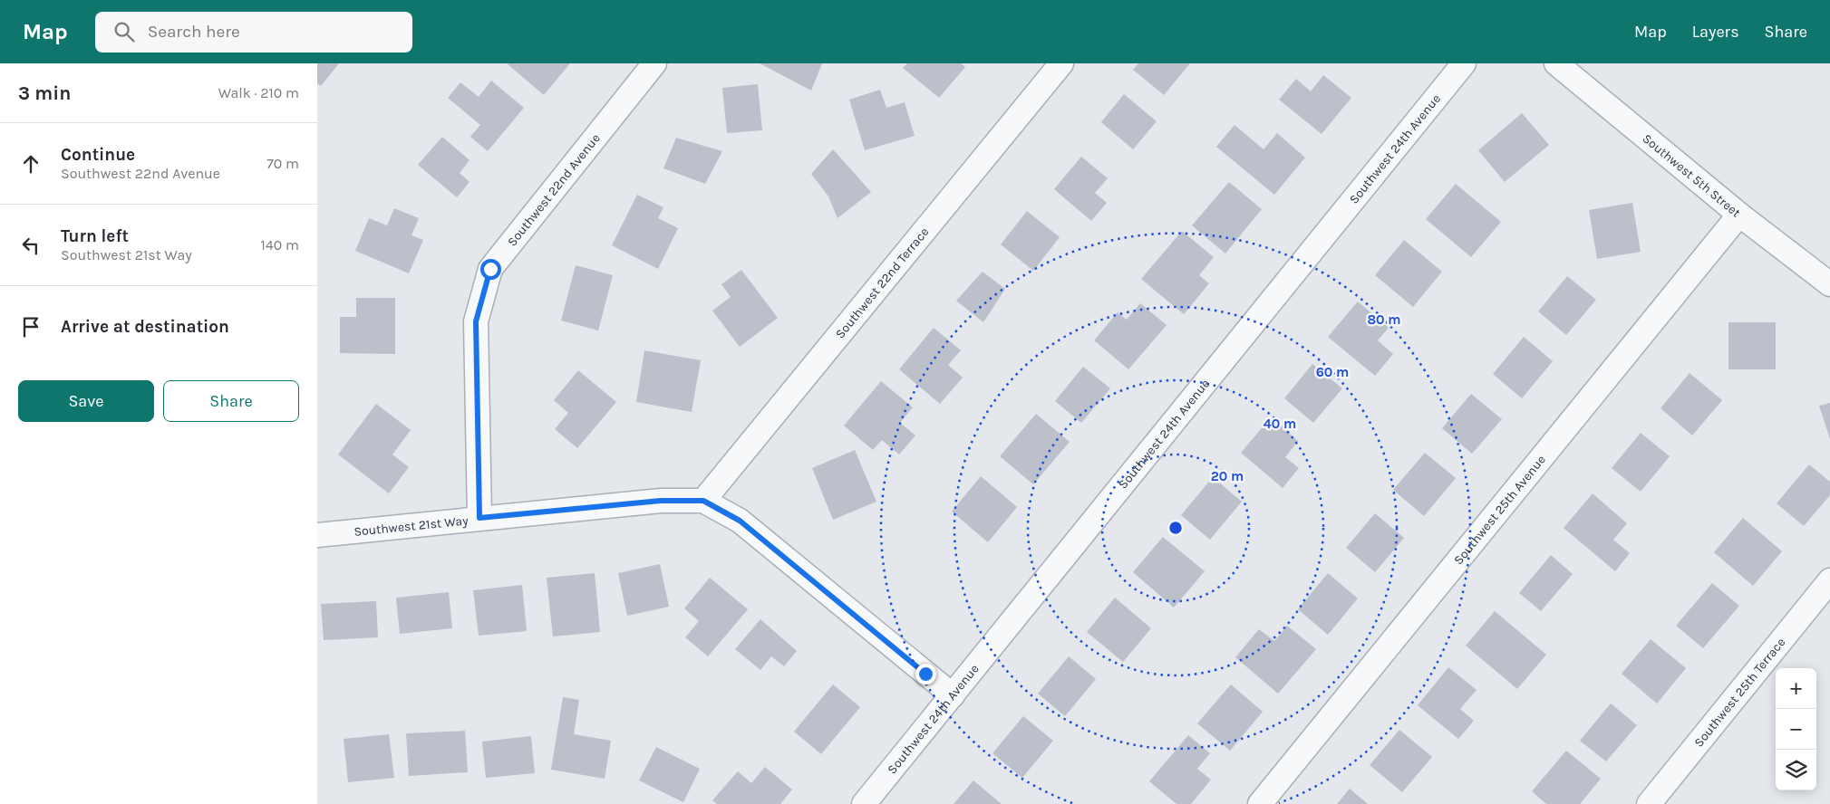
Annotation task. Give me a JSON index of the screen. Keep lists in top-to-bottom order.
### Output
{
  "streets": {
    "street": [
      "Southwest 24th Avenue",
      "Southwest 5th Street",
      "Southwest 22nd Avenue",
      "Southwest 22nd Terrace",
      "Southwest 25th Avenue",
      "Southwest 21st Way",
      "Southwest 25th Terrace"
    ]
  },
  "crossings": [
    ["Southwest 24th Avenue", "Southwest 21st Way"],
    ["Southwest 5th Street", "Southwest 25th Avenue"],
    ["Southwest 22nd Avenue", "Southwest 21st Way"],
    ["Southwest 22nd Terrace", "Southwest 21st Way"]
  ],
  "page": {
    "header": "Map",
    "search": "Search here",
    "nav": ["Map", "Layers", "Share"],
    "heading": ["3 min", "Walk · 210 m"],
    "list": [
      ["Continue", "Southwest 22nd Avenue", "70 m"],
      ["Turn left", "Southwest 21st Way", "140 m"],
      "Arrive at destination"
    ],
    "buttons": ["Save", "Share"],
    "map_buttons": ["+", "−"]
  },
  "rings": [
    "80 m",
    "60 m",
    "40 m",
    "20 m"
  ]
}
